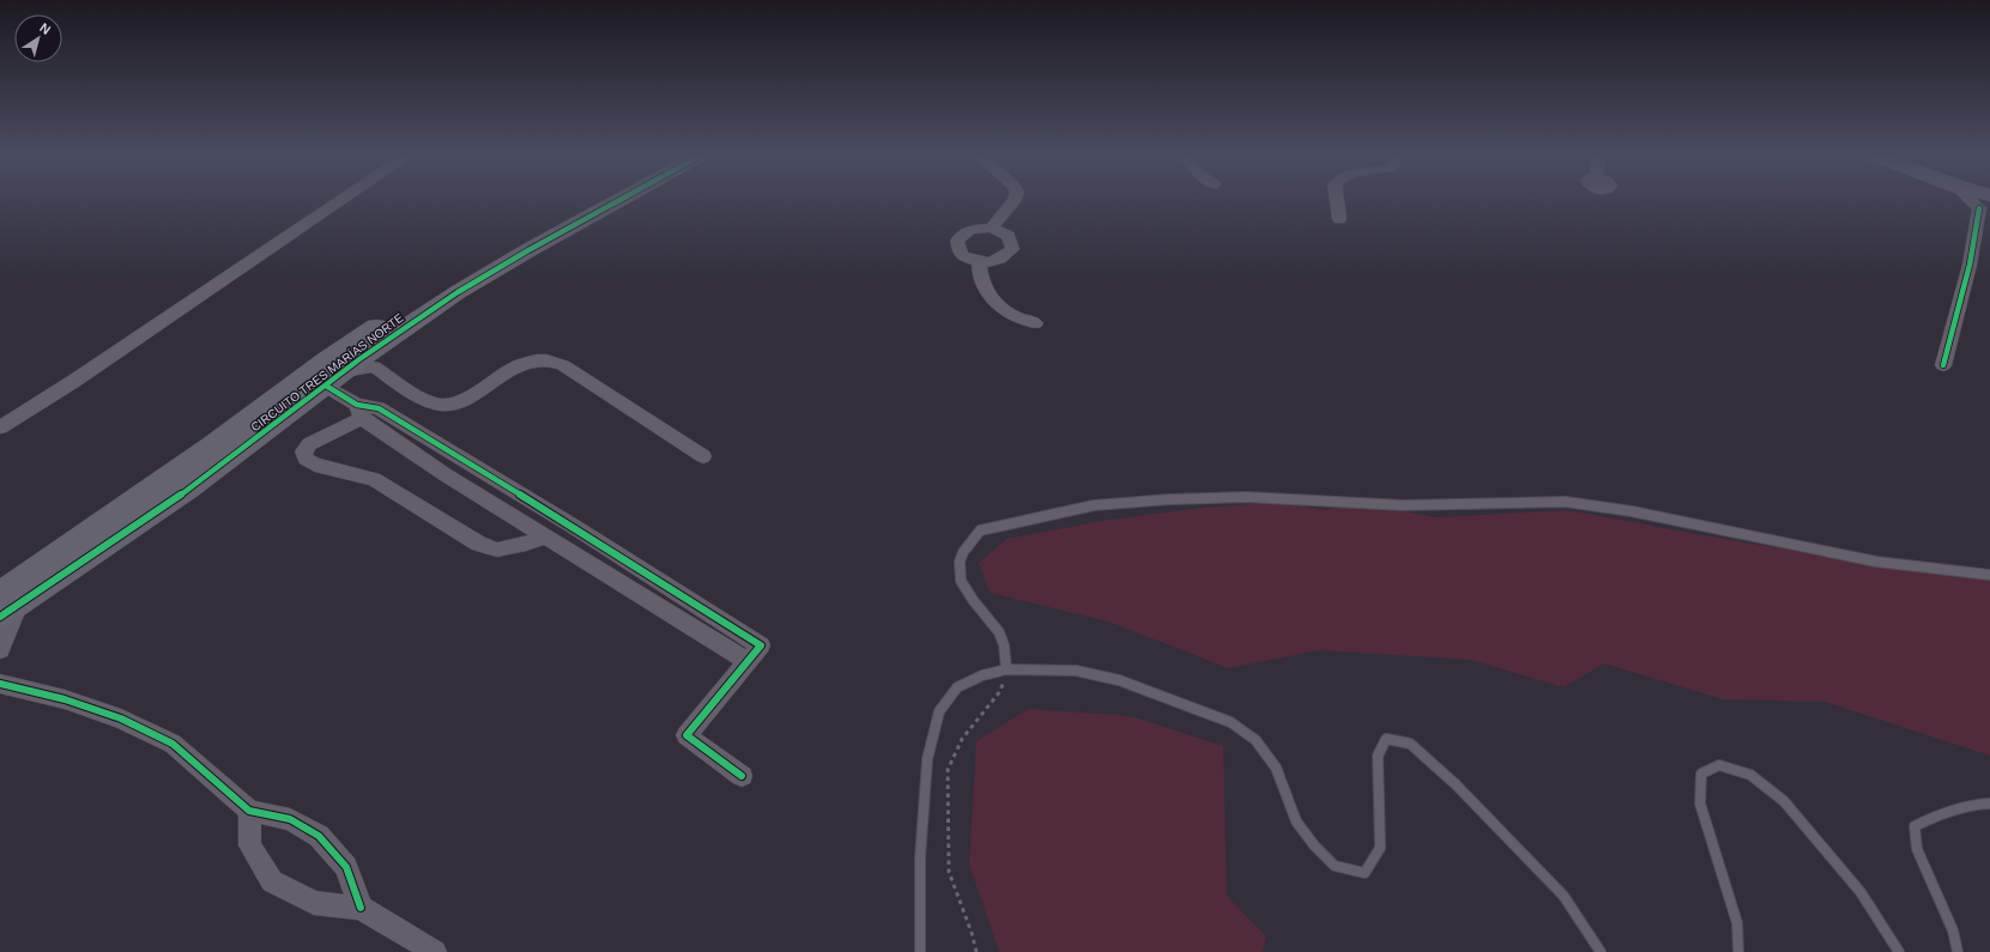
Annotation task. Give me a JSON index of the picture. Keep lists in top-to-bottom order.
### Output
{
  "streets": {
    "street": ["CIRCUITO TRES MARÍAS NORTE"]
  },
  "north": "top right"
}
